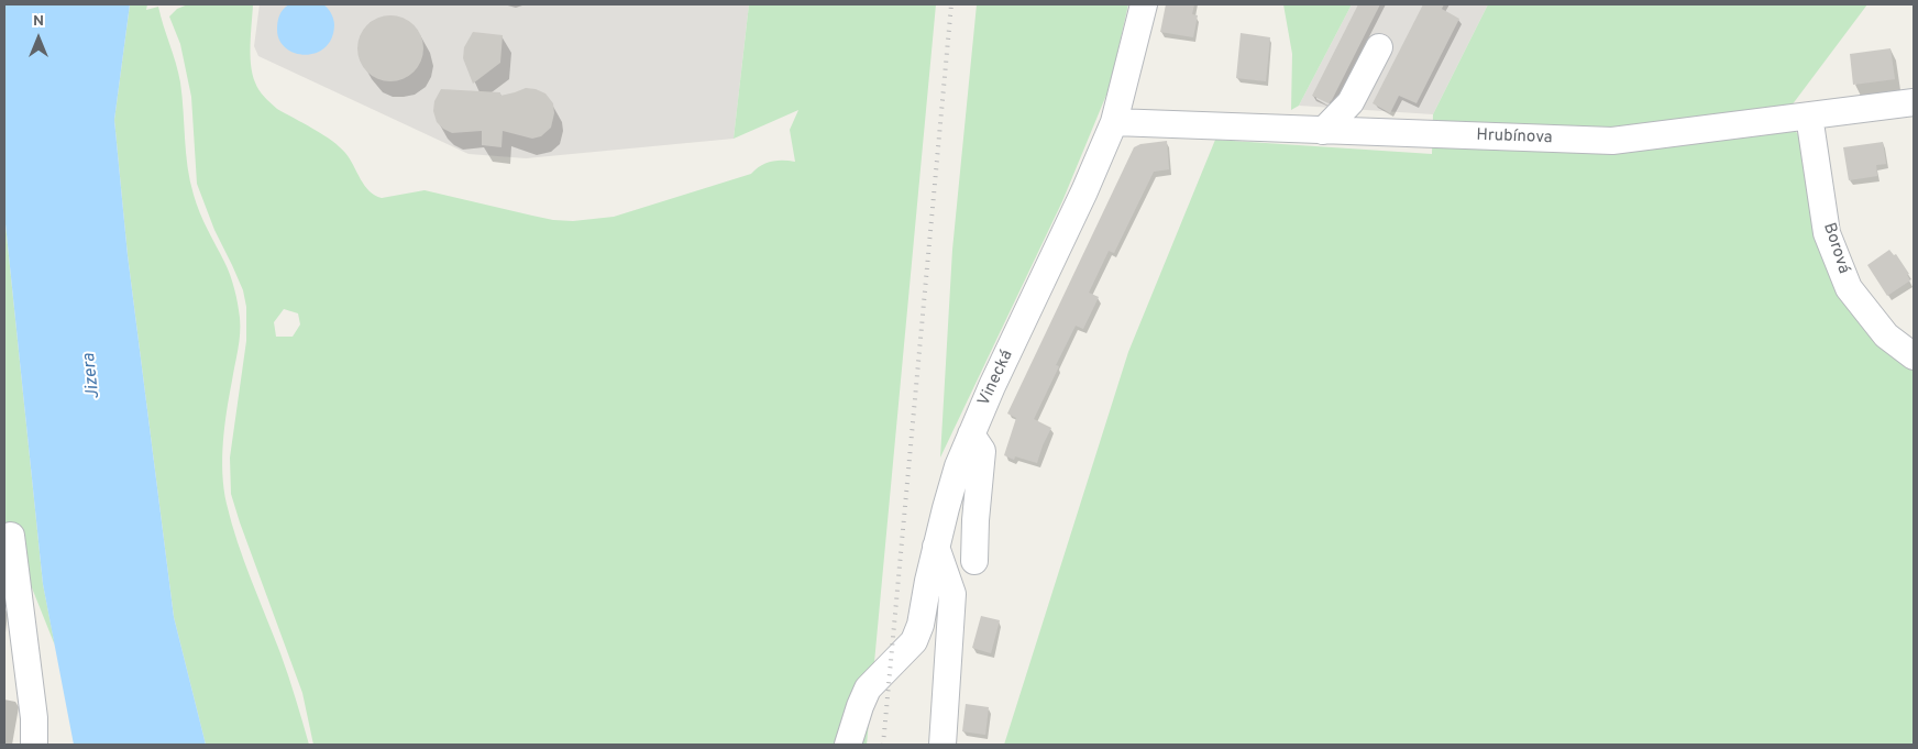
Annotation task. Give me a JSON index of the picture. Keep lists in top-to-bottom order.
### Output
{
  "streets": {
    "street": ["Hrubínova", "Borová", "Vinecká"]
  },
  "crossings": [
    ["Hrubínova", "Borová"],
    ["Hrubínova", "Vinecká"]
  ],
  "water": ["Jizera"],
  "north": "top"
}
